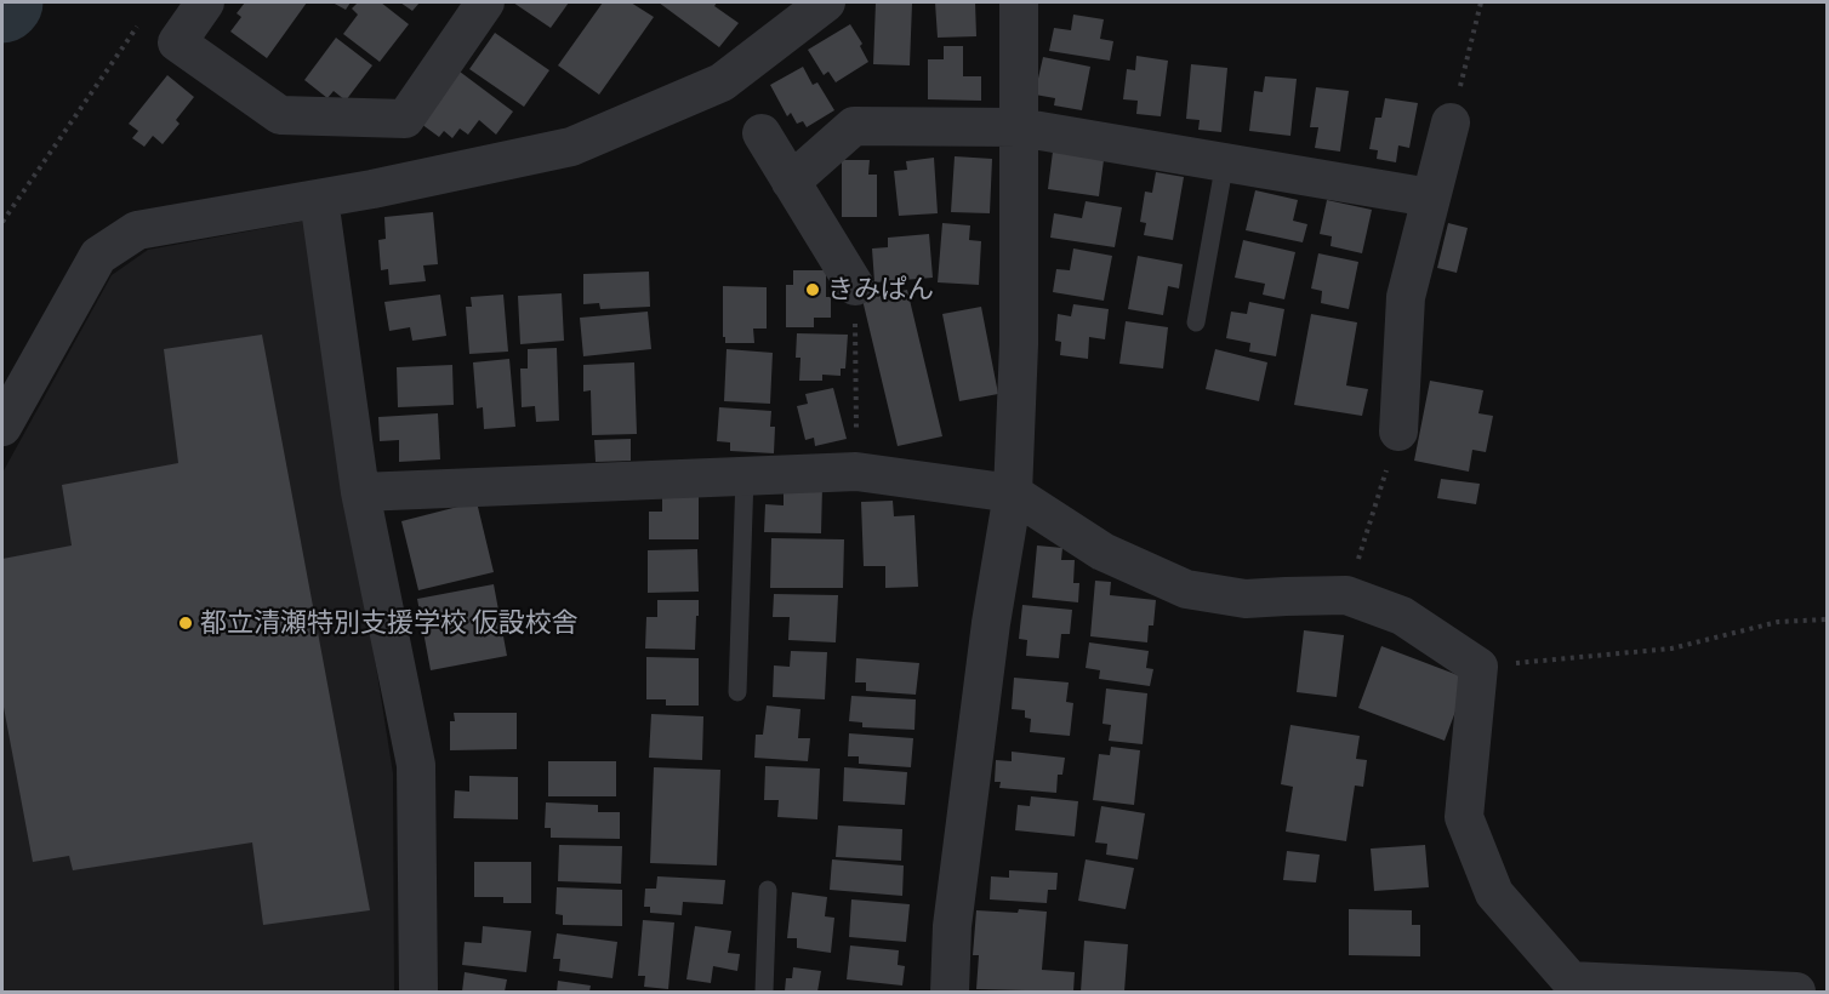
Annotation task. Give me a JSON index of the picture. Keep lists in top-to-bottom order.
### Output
{
  "places": ["きみぱん", "都立清瀬特別支援学校 仮設校舎"]
}
